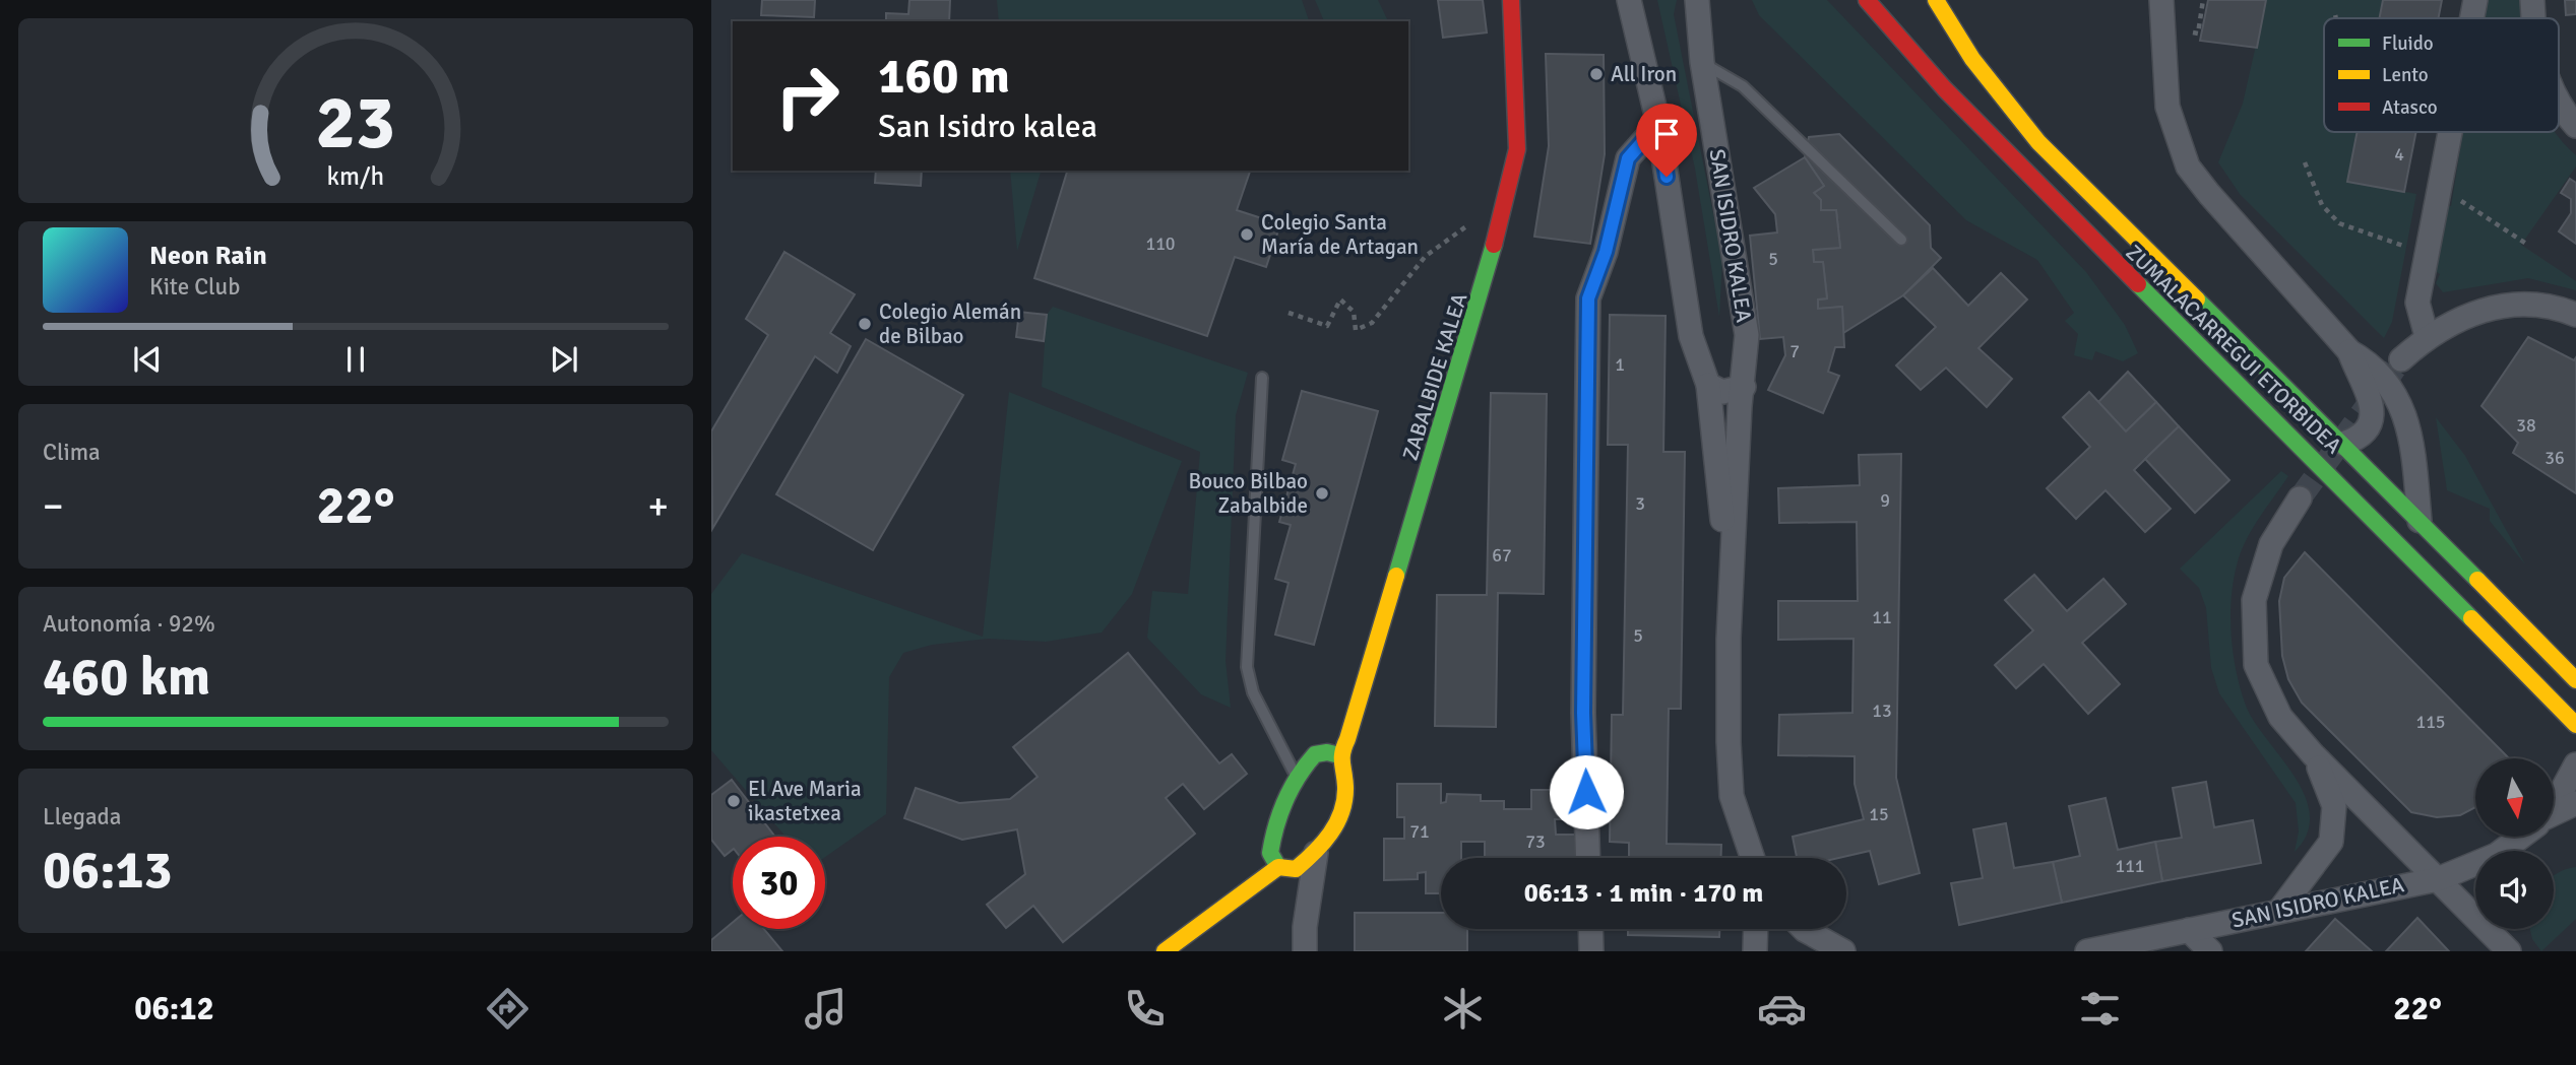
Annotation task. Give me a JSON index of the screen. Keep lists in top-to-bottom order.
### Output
{
  "streets": {
    "main road": ["ZUMALACARREGUI ETORBIDEA", "ZABALBIDE KALEA"],
    "street": ["SAN ISIDRO KALEA"]
  },
  "places": [
    "All Iron",
    "Colegio Santa María de Artagan",
    "Colegio Alemán de Bilbao",
    "Bouco Bilbao Zabalbide",
    "El Ave Maria ikastetxea"
  ],
  "house_numbers": [
    "4",
    "110",
    "5",
    "7",
    "1",
    "38",
    "36",
    "9",
    "3",
    "67",
    "11",
    "5",
    "13",
    "115",
    "15",
    "71",
    "73",
    "111"
  ],
  "legend": ["Fluido", "Lento", "Atasco"],
  "north": "bottom",
  "page": {
    "turn": ["160 m", "San Isidro kalea"],
    "song": ["Neon Rain", "Kite Club"],
    "tile": [
      "Clima",
      ["Autonomía · 92%", "460 km"],
      ["Llegada", "06:13"]
    ],
    "heat": ["−", "22°", "+"],
    "limit": "30",
    "trip": "06:13 · 1 min · 170 m",
    "tabs": ["06:12", "22°"],
    "gauge": ["23", "km/h"]
  }
}
